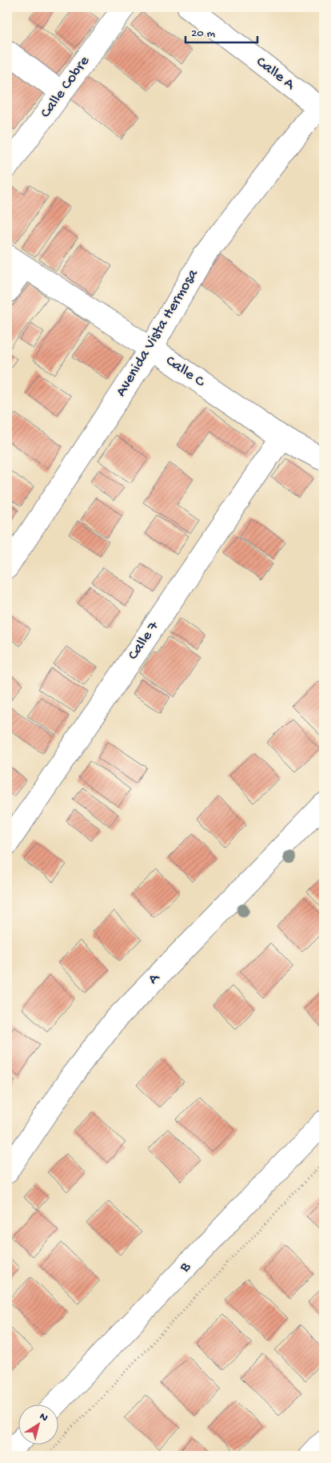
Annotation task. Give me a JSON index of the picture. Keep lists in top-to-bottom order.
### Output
{
  "streets": {
    "street": [
      "Calle A",
      "Calle Cobre",
      "Avenida Vista Hermosa",
      "Calle C",
      "Calle 7",
      "A",
      "B"
    ]
  },
  "crossings": [
    ["Calle A", "Avenida Vista Hermosa"],
    ["Avenida Vista Hermosa", "Calle C"],
    ["Calle C", "Calle 7"]
  ],
  "scale_bar": "20 m",
  "north": "top right"
}
